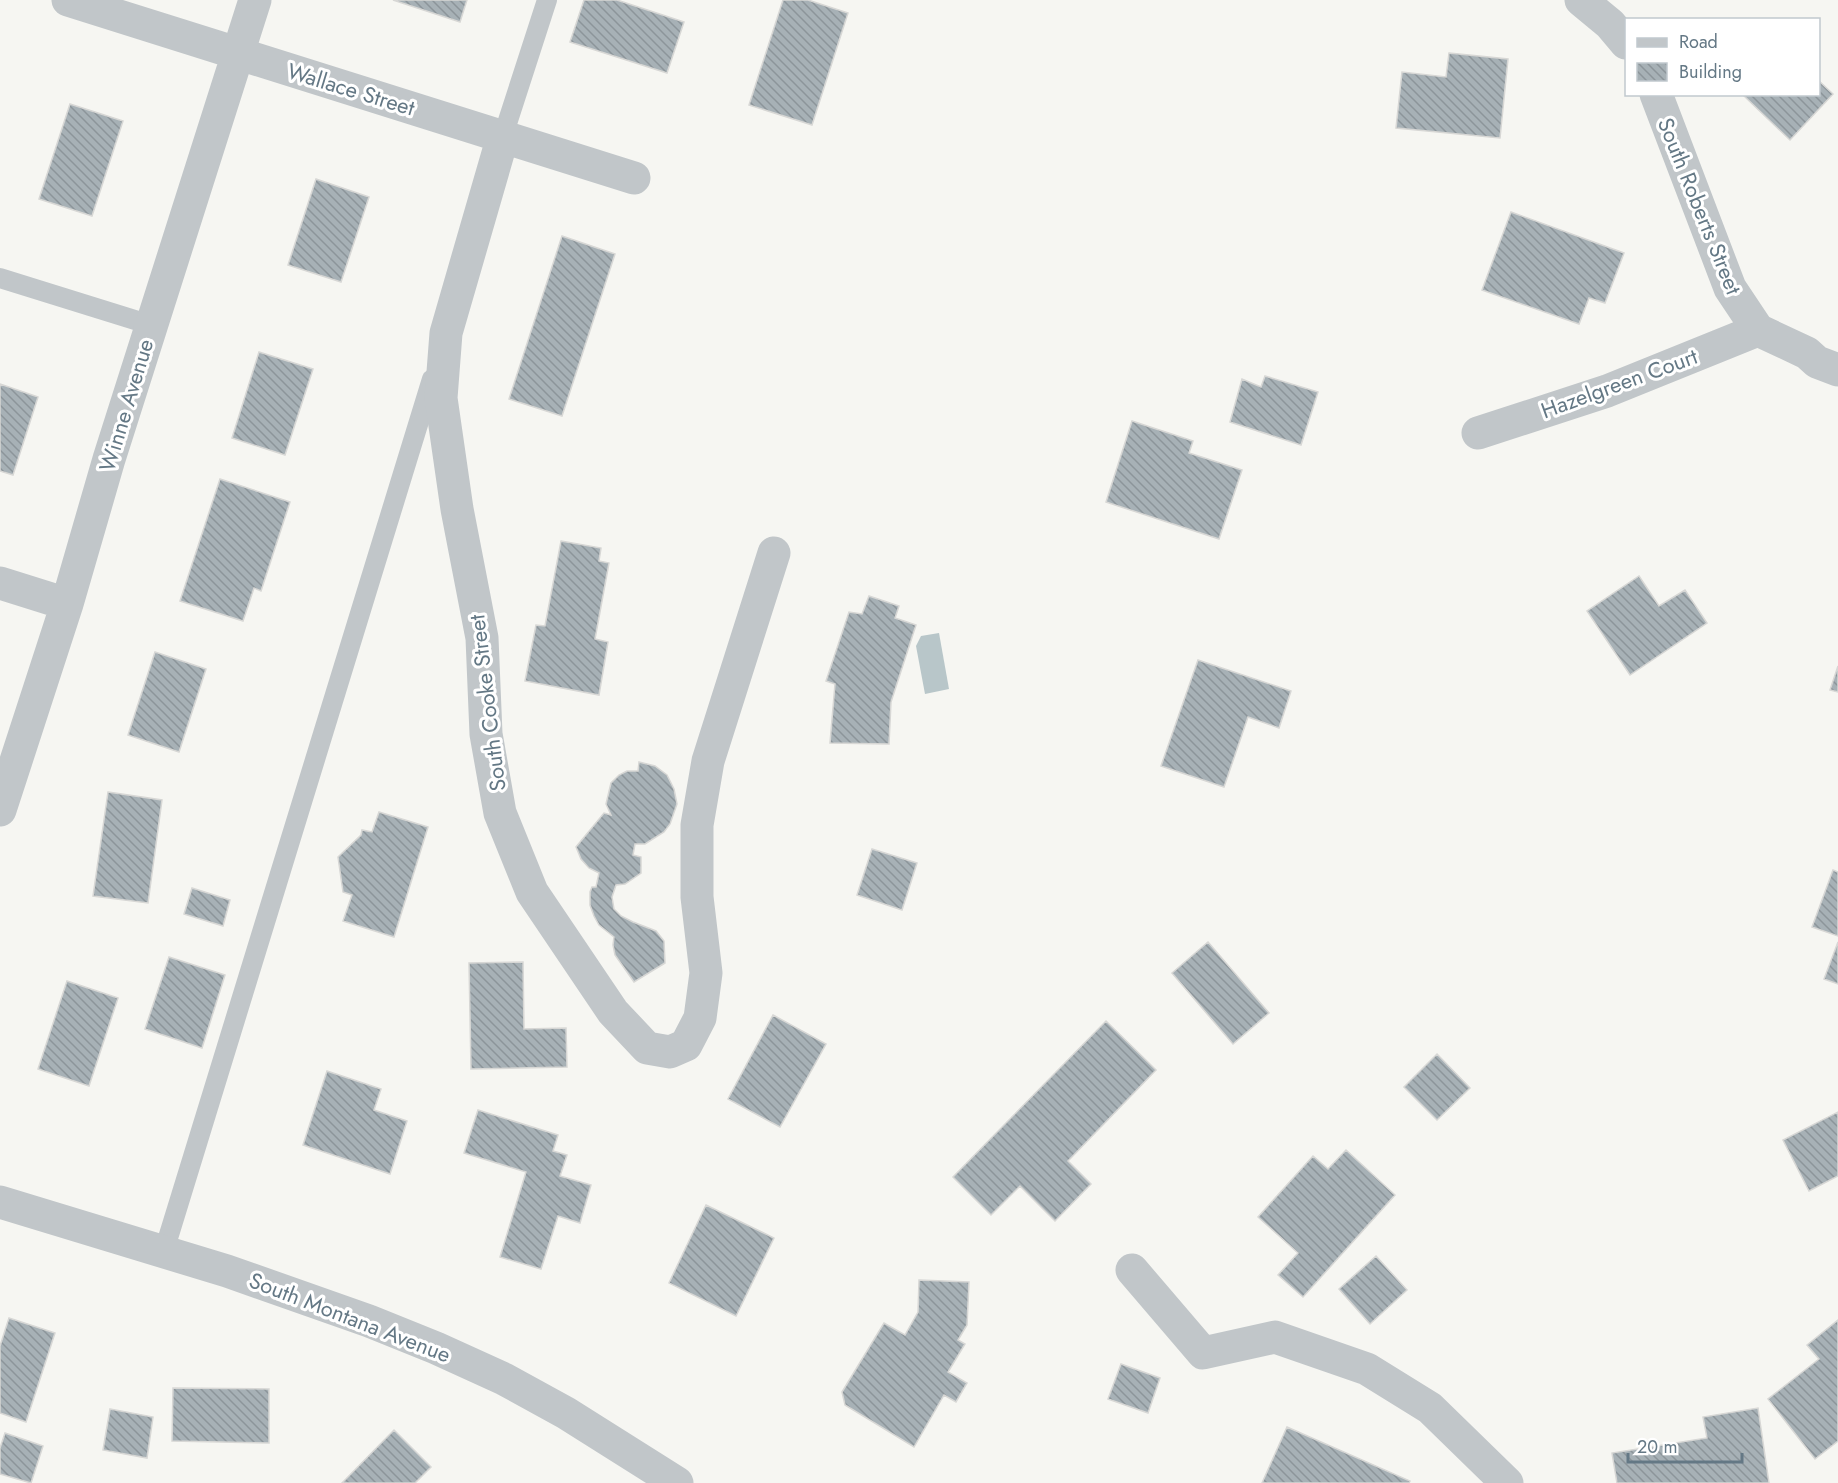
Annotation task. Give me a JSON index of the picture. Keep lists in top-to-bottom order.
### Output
{
  "streets": {
    "street": [
      "Wallace Street",
      "South Roberts Street",
      "Hazelgreen Court",
      "Winne Avenue",
      "South Cooke Street",
      "South Montana Avenue"
    ]
  },
  "crossings": [
    ["Wallace Street", "Winne Avenue"],
    ["Wallace Street", "South Cooke Street"],
    ["South Roberts Street", "Hazelgreen Court"]
  ],
  "legend": ["Road", "Building"],
  "scale_bar": "20 m"
}
